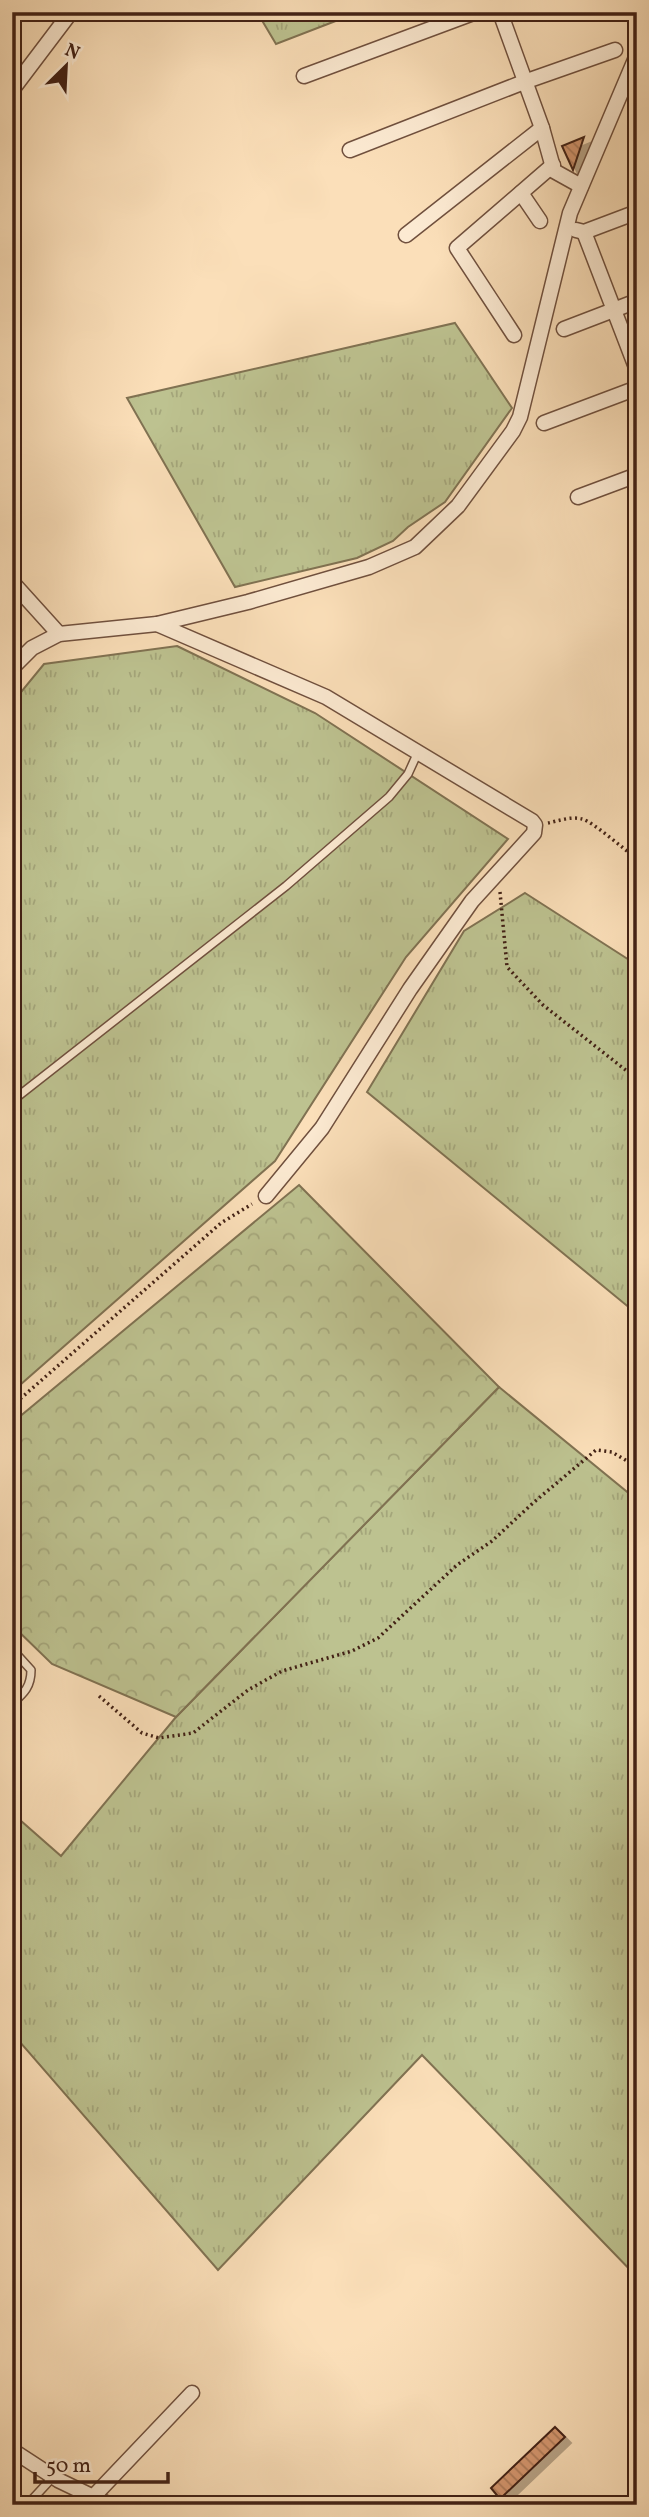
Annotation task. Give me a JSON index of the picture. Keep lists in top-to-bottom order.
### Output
{
  "scale_bar": "50 m",
  "north": "top right"
}
